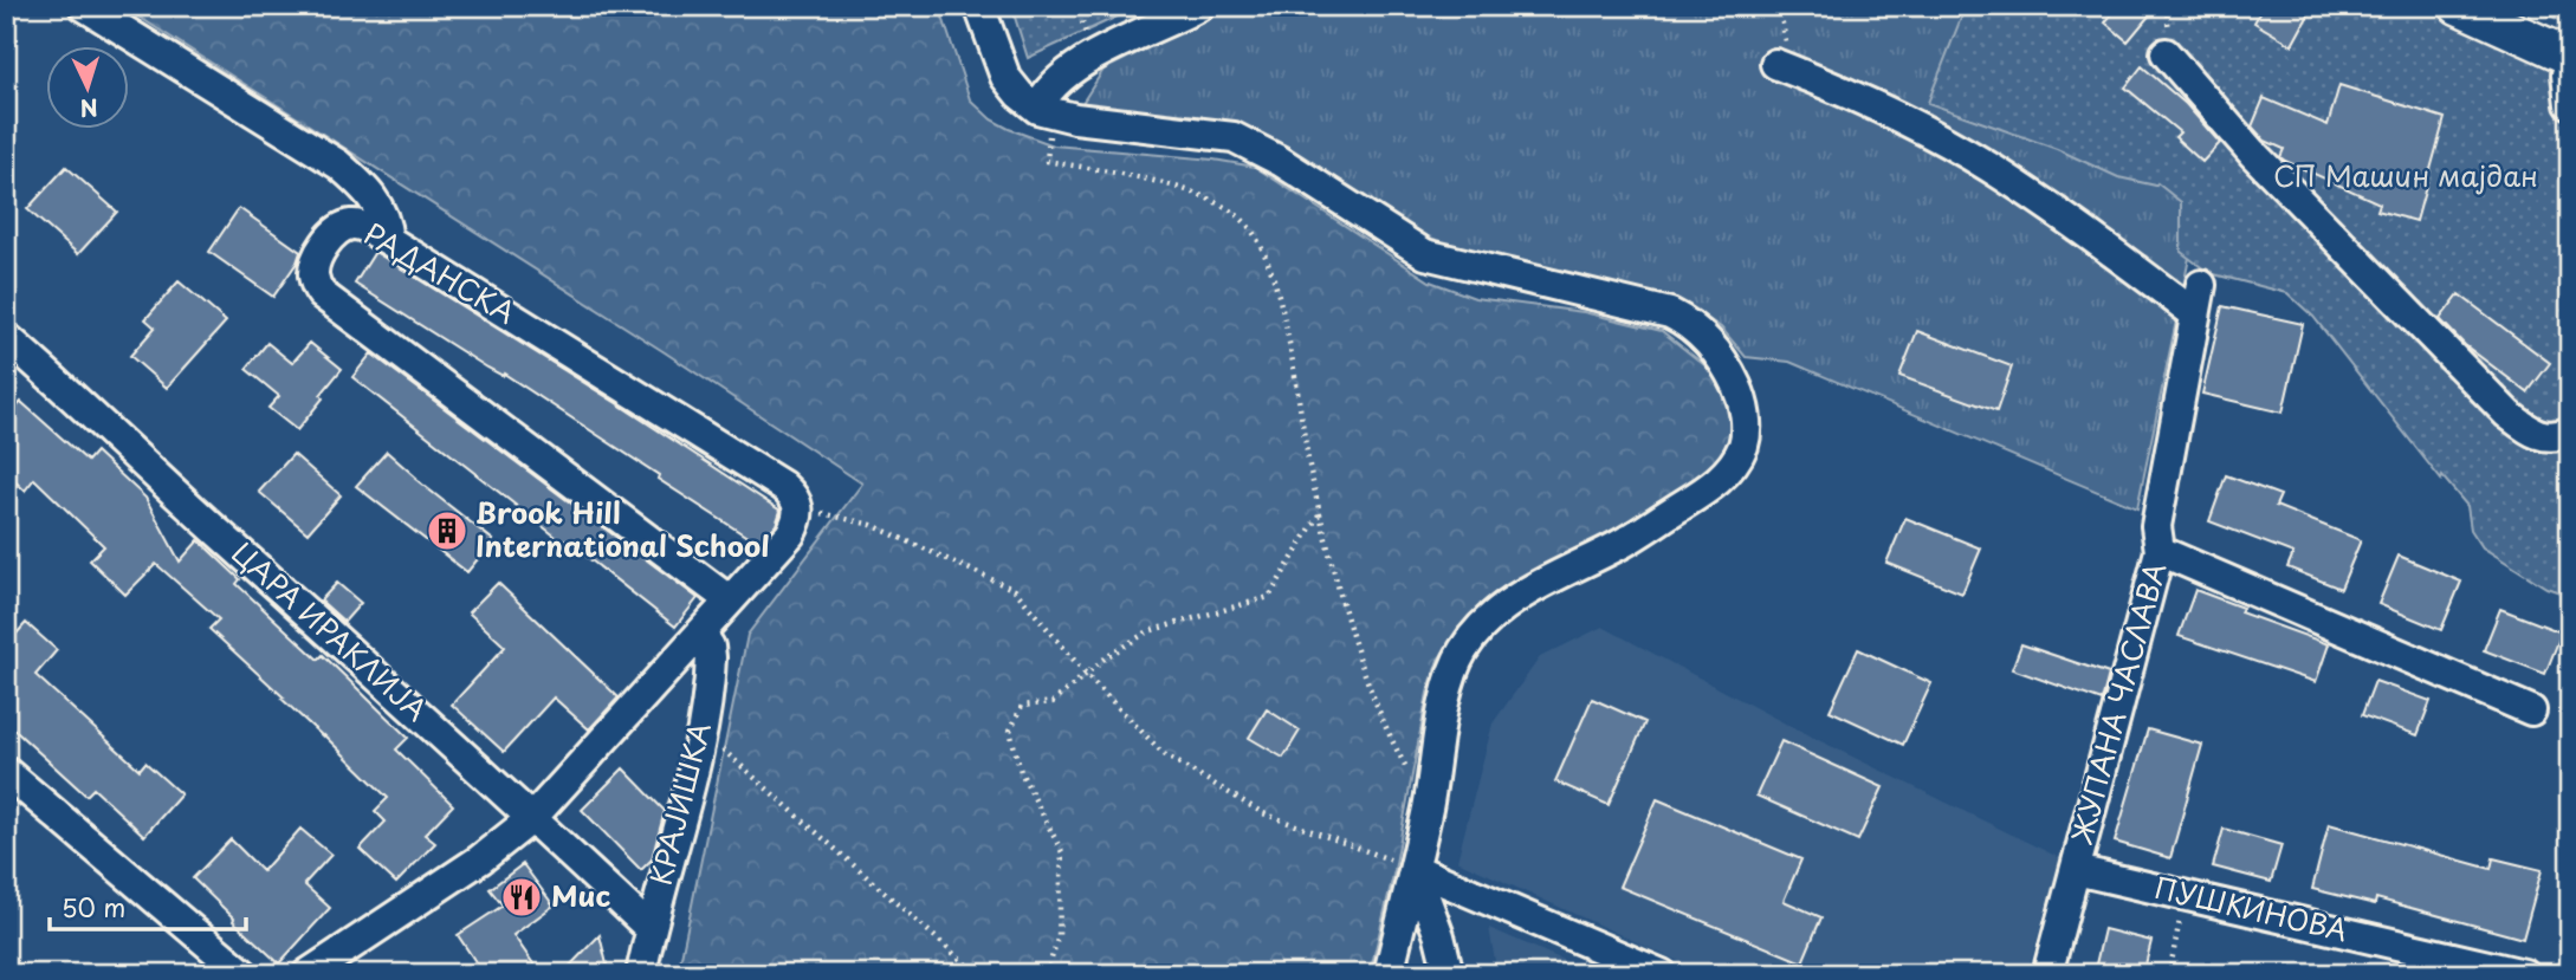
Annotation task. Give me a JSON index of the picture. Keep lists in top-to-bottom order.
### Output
{
  "streets": {
    "street": [
      "РАДАНСКА",
      "ЦАРА ИРАКЛИЈА",
      "ЖУПАНА ЧАСЛАВА",
      "КРАЈИШКА",
      "ПУШКИНОВА"
    ]
  },
  "crossings": [
    ["ЦАРА ИРАКЛИЈА", "КРАЈИШКА"],
    ["ЖУПАНА ЧАСЛАВА", "ПУШКИНОВА"]
  ],
  "parks": ["СП Машин мајдан"],
  "places": {
    "building": ["Brook Hill International School"],
    "restaurant": ["Мис"]
  },
  "scale_bar": "50 m",
  "north": "bottom"
}
